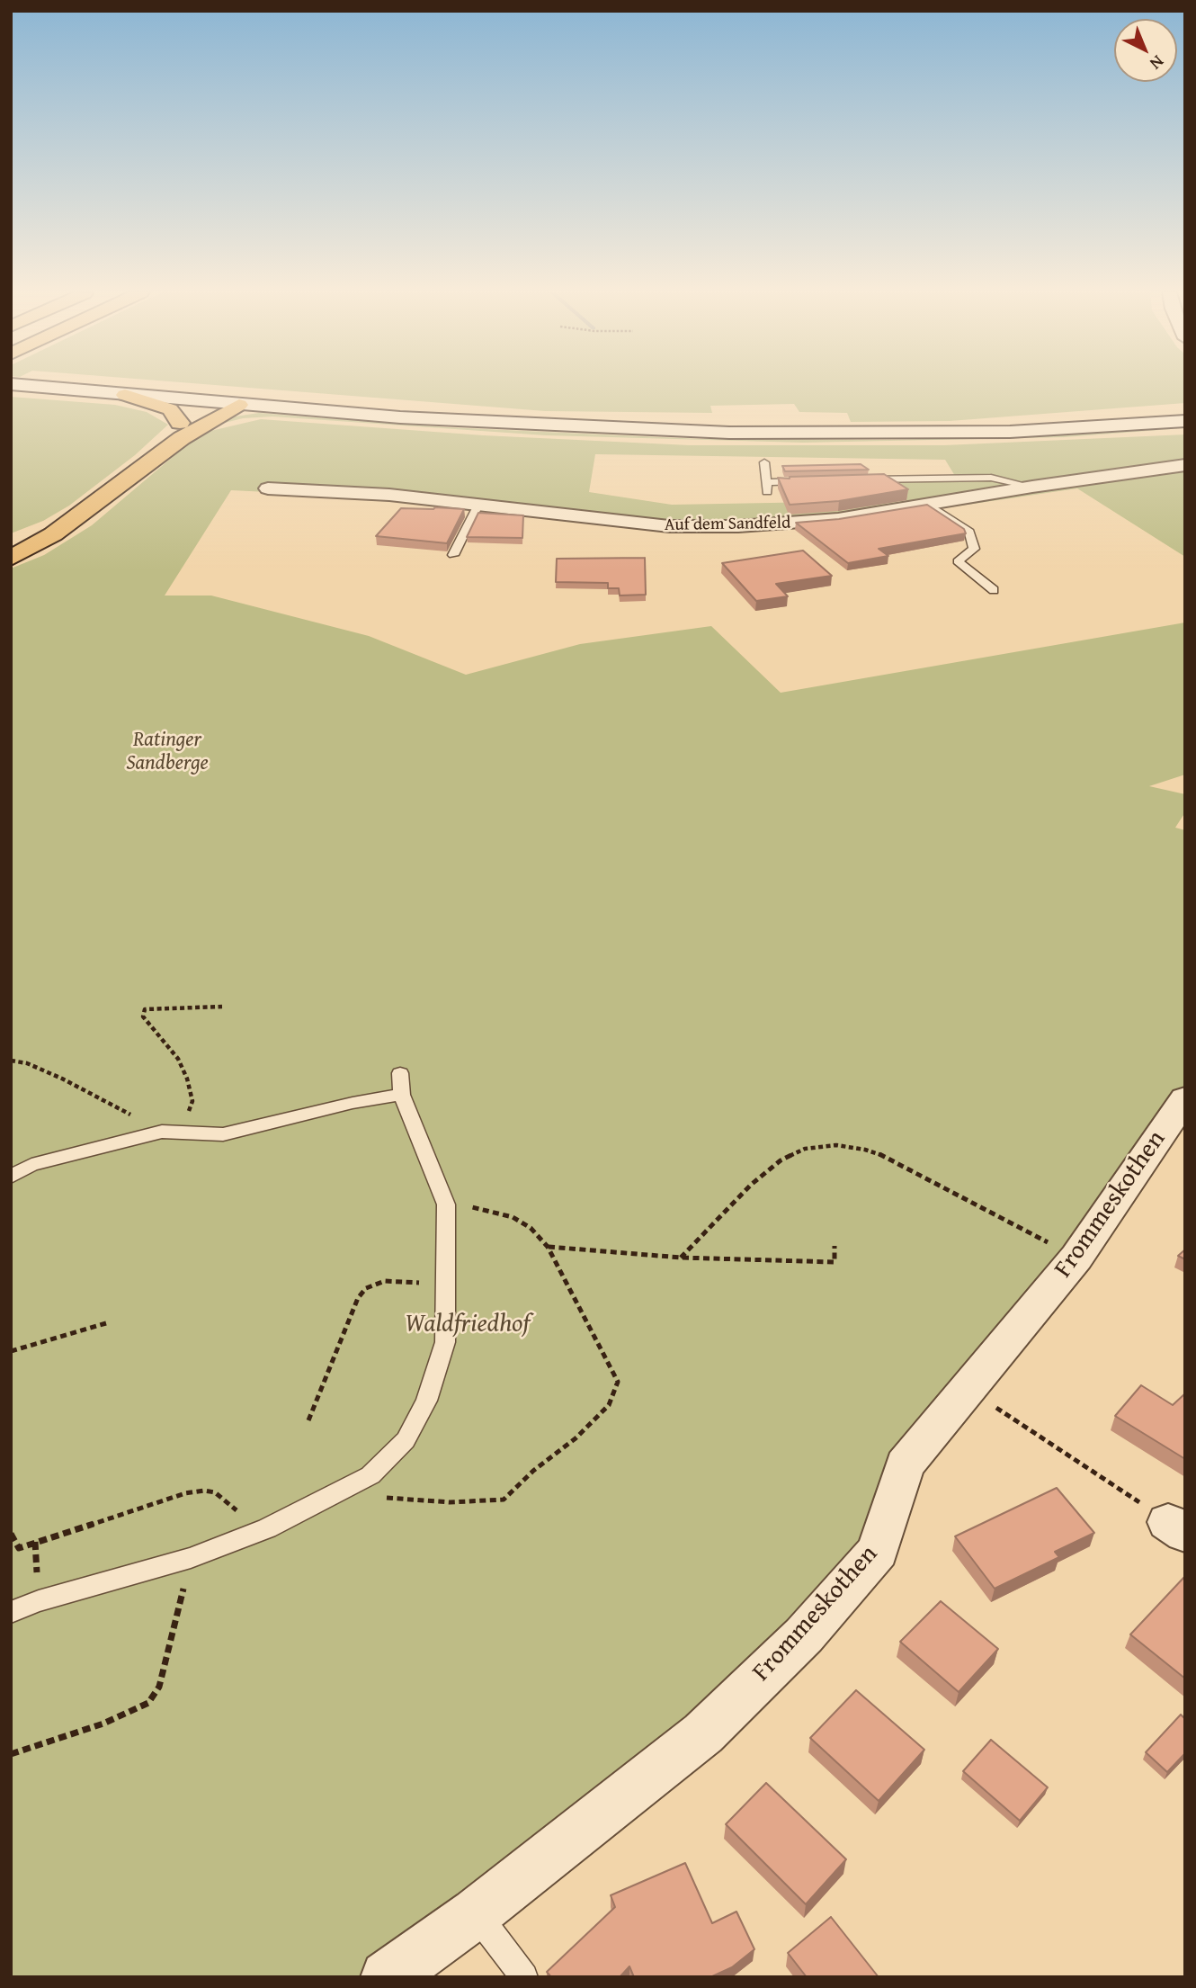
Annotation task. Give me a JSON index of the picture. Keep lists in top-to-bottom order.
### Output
{
  "streets": {
    "street": ["Auf dem Sandfeld", "Frommeskothen"]
  },
  "parks": ["Ratinger Sandberge", "Waldfriedhof"],
  "north": "bottom right"
}
